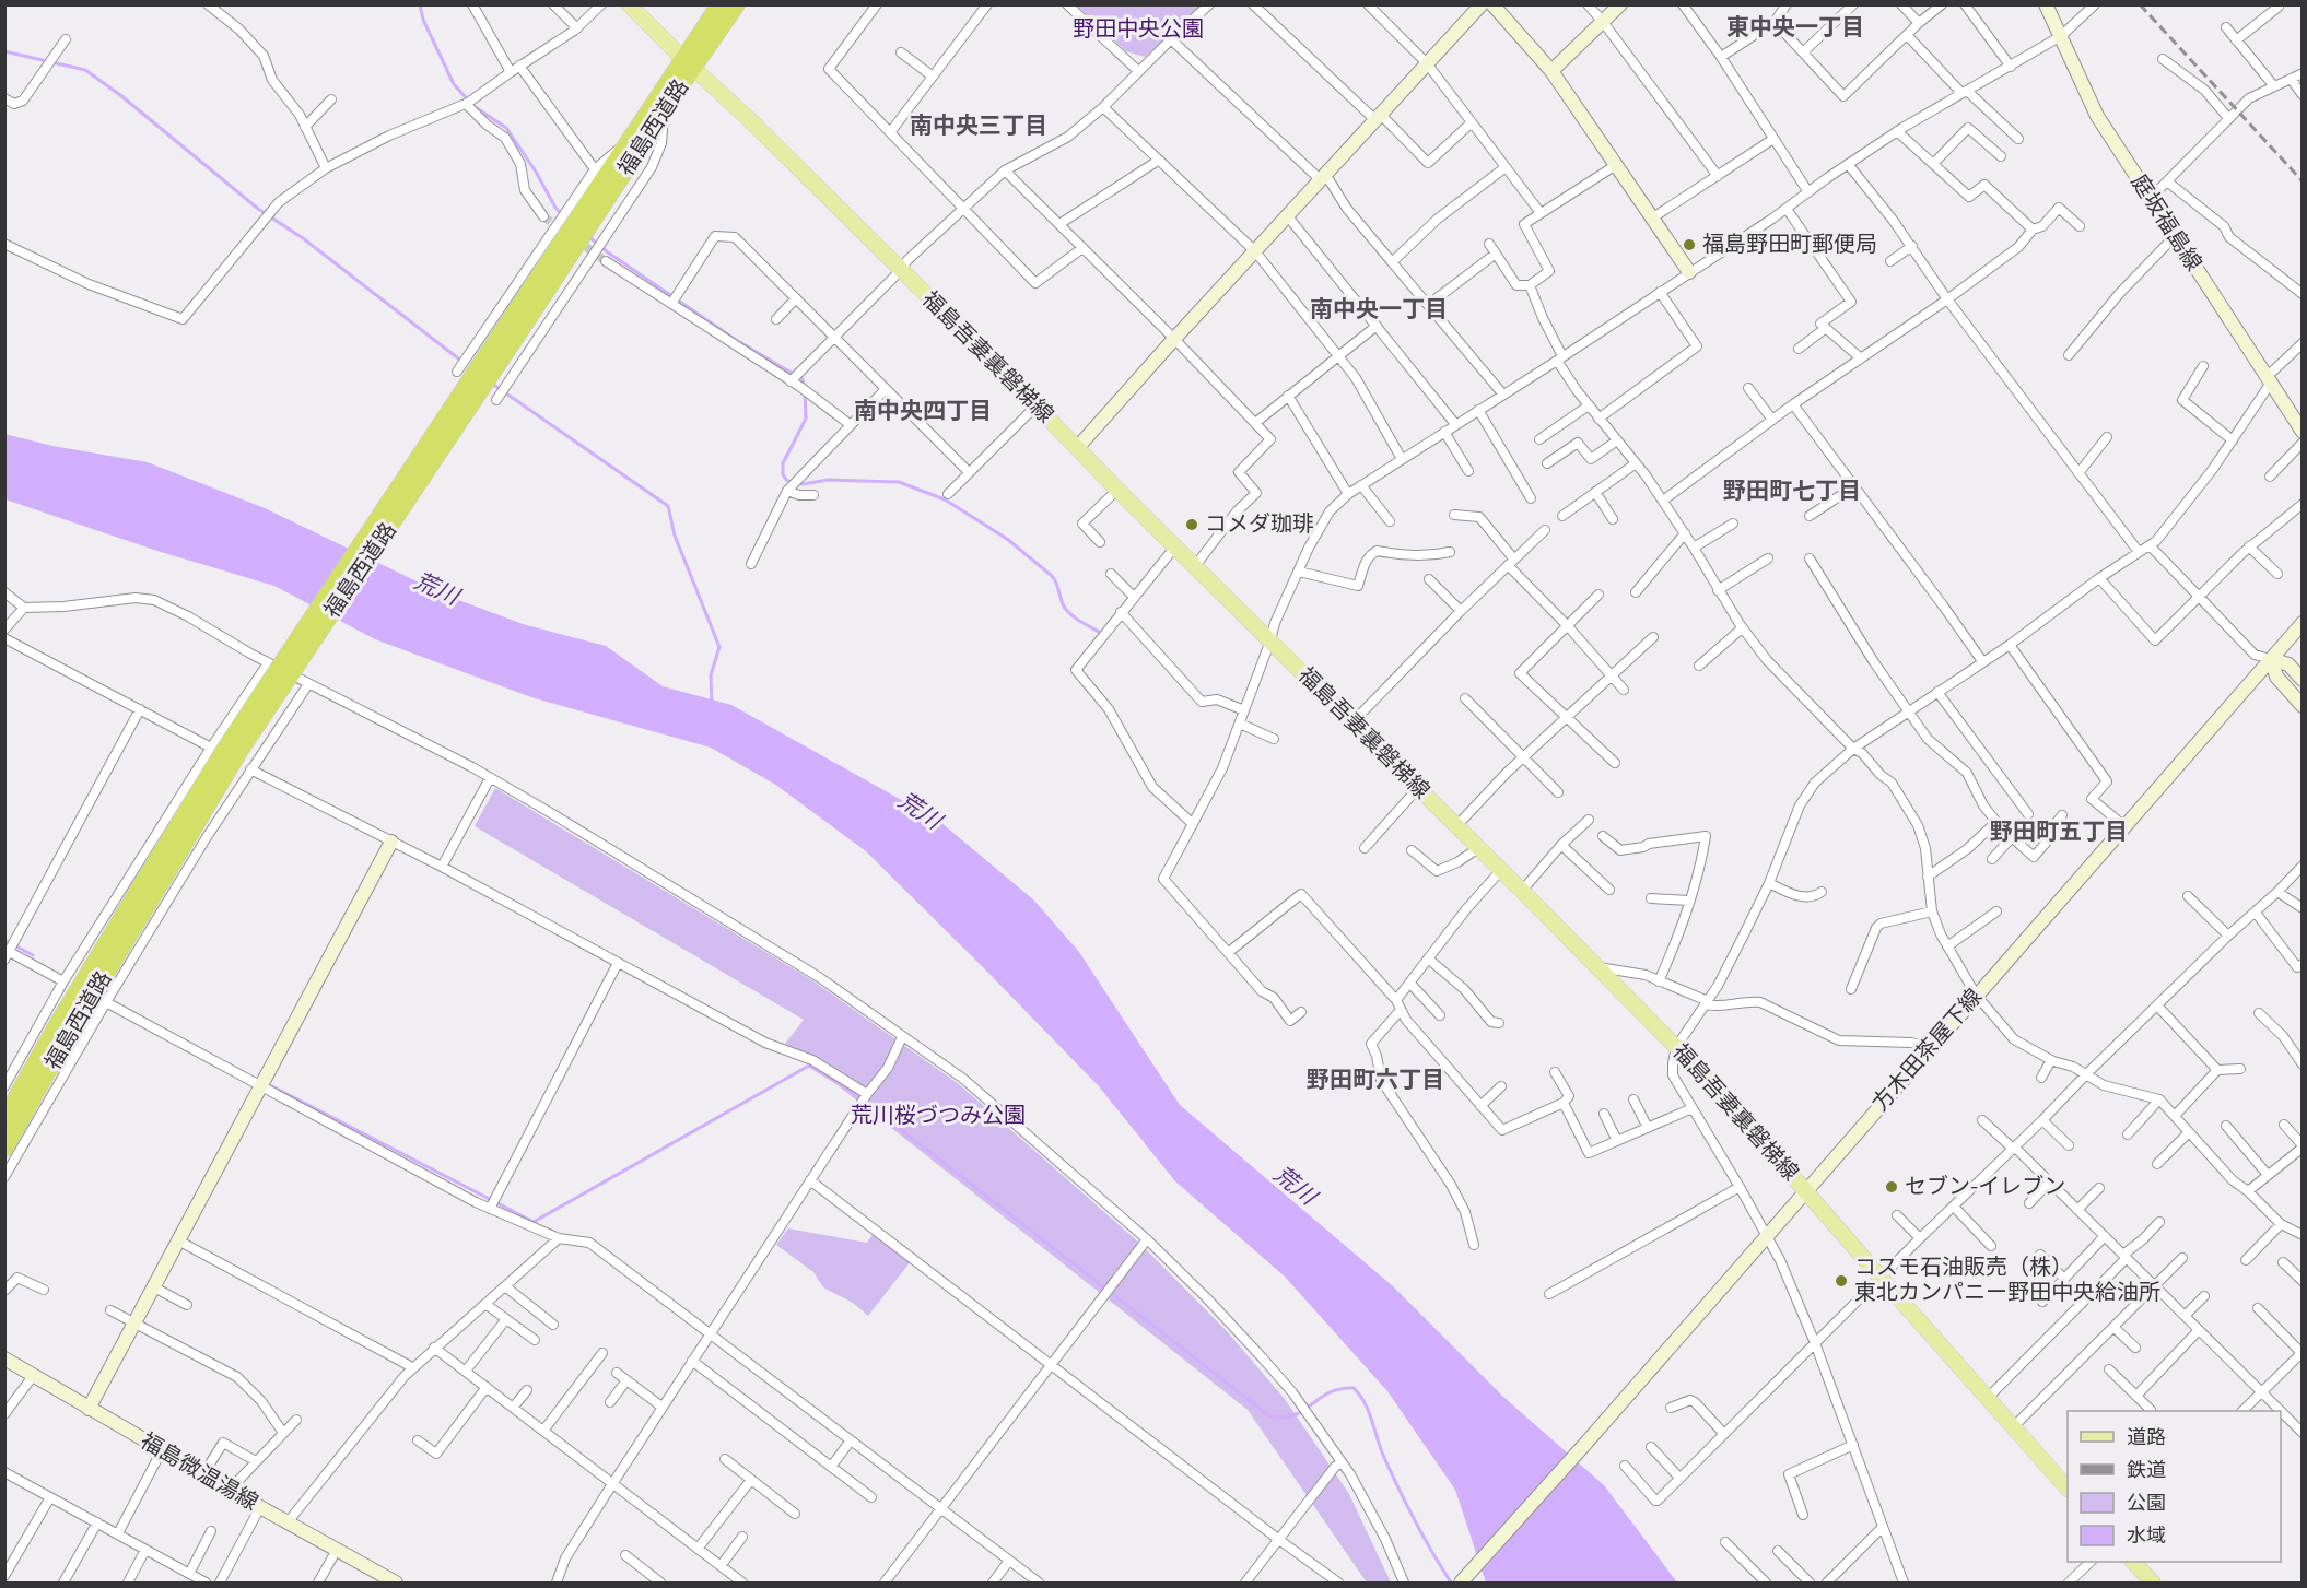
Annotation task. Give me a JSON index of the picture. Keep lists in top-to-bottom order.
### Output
{
  "streets": {
    "highway": ["福島西道路"],
    "main road": ["福島吾妻裏磐梯線"],
    "street": ["庭坂福島線", "方木田茶屋下線", "福島微温湯線"]
  },
  "crossings": [
    ["福島西道路", "福島吾妻裏磐梯線"],
    ["福島吾妻裏磐梯線", "方木田茶屋下線"]
  ],
  "districts": [
    "東中央一丁目",
    "南中央三丁目",
    "南中央一丁目",
    "南中央四丁目",
    "野田町七丁目",
    "野田町五丁目",
    "野田町六丁目"
  ],
  "water": ["荒川"],
  "parks": ["野田中央公園", "荒川桜づつみ公園"],
  "places": [
    "福島野田町郵便局",
    "コメダ珈琲",
    "セブン-イレブン",
    "コスモ石油販売（株） 東北カンパニー野田中央給油所"
  ],
  "legend": [
    "道路",
    "鉄道",
    "公園",
    "水域"
  ]
}
